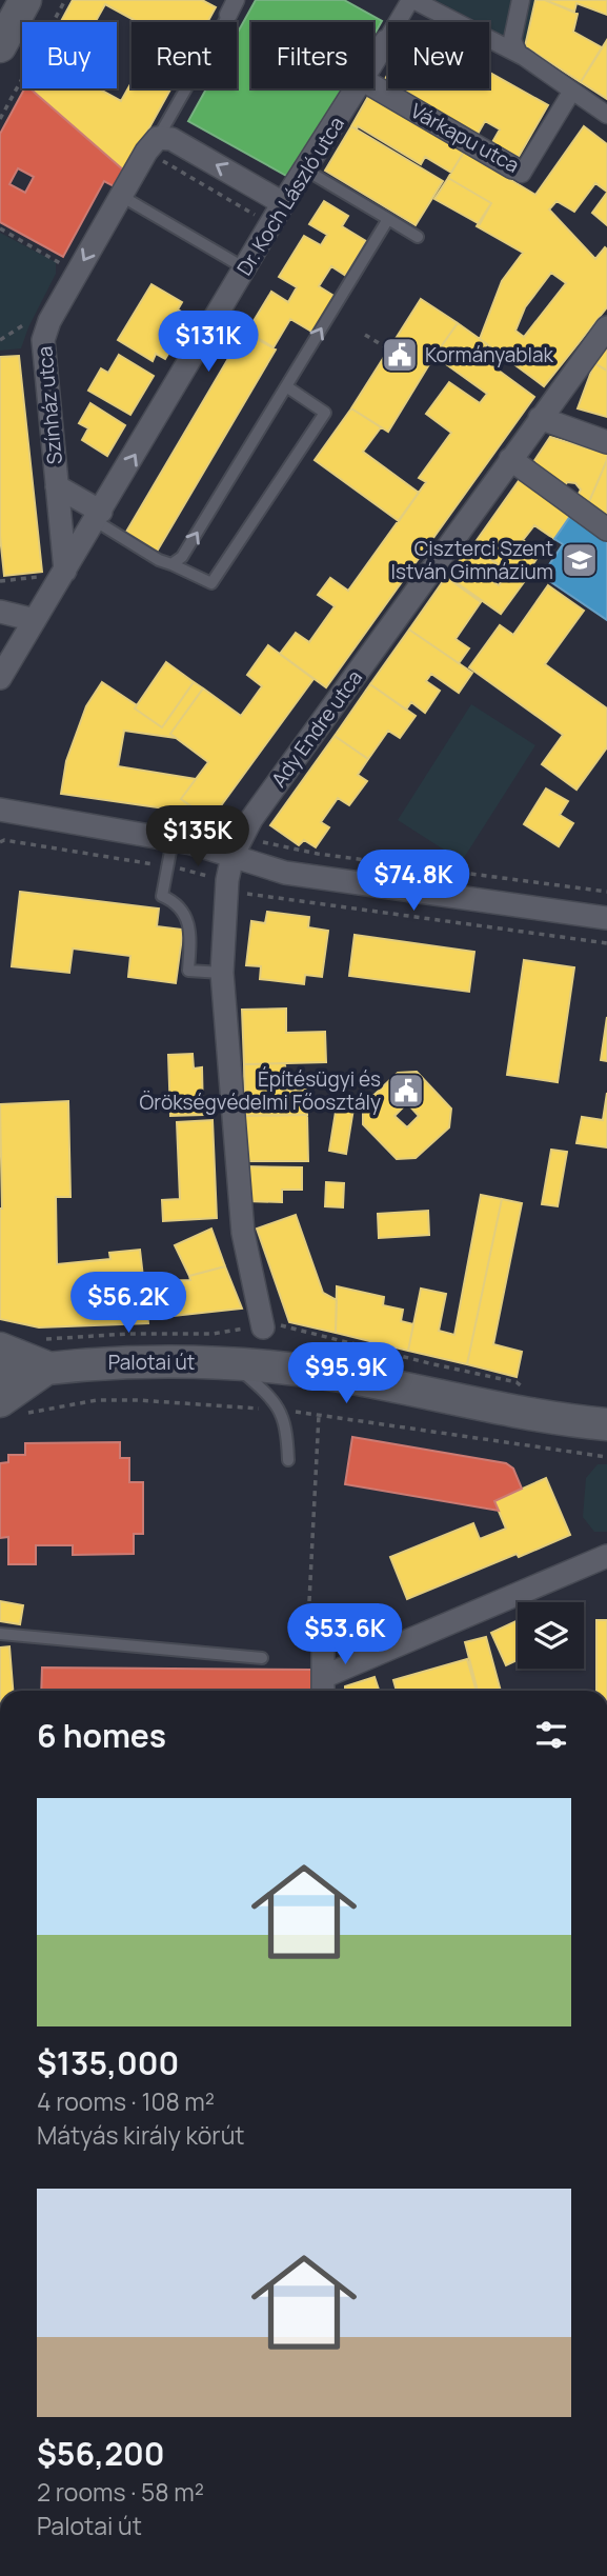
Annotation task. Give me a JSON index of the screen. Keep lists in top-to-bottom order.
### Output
{
  "streets": {
    "main road": ["Palotai út"],
    "street": [
      "Várkapu utca",
      "Dr. Koch László utca",
      "Színház utca",
      "Ady Endre utca"
    ]
  },
  "crossings": [
    ["Dr. Koch László utca", "Színház utca"]
  ],
  "one_way": ["Dr. Koch László utca", "Színház utca"],
  "places": {
    "public building": ["Kormányablak", "Építésügyi és Örökségvédelmi Főosztály"],
    "school or university": ["Ciszterci Szent István Gimnázium"]
  },
  "page": {
    "chip": [
      "Buy",
      "Rent",
      "Filters",
      "New"
    ],
    "price": [
      "$131K",
      "$135K",
      "$74.8K",
      "$56.2K",
      "$95.9K",
      "$53.6K"
    ],
    "heading": "6 homes",
    "list": [
      {
        "name": "$135,000",
        "note": "4 rooms · 108 m² · Mátyás király körút"
      },
      {
        "name": "$56,200",
        "note": "2 rooms · 58 m² · Palotai út"
      }
    ]
  }
}
